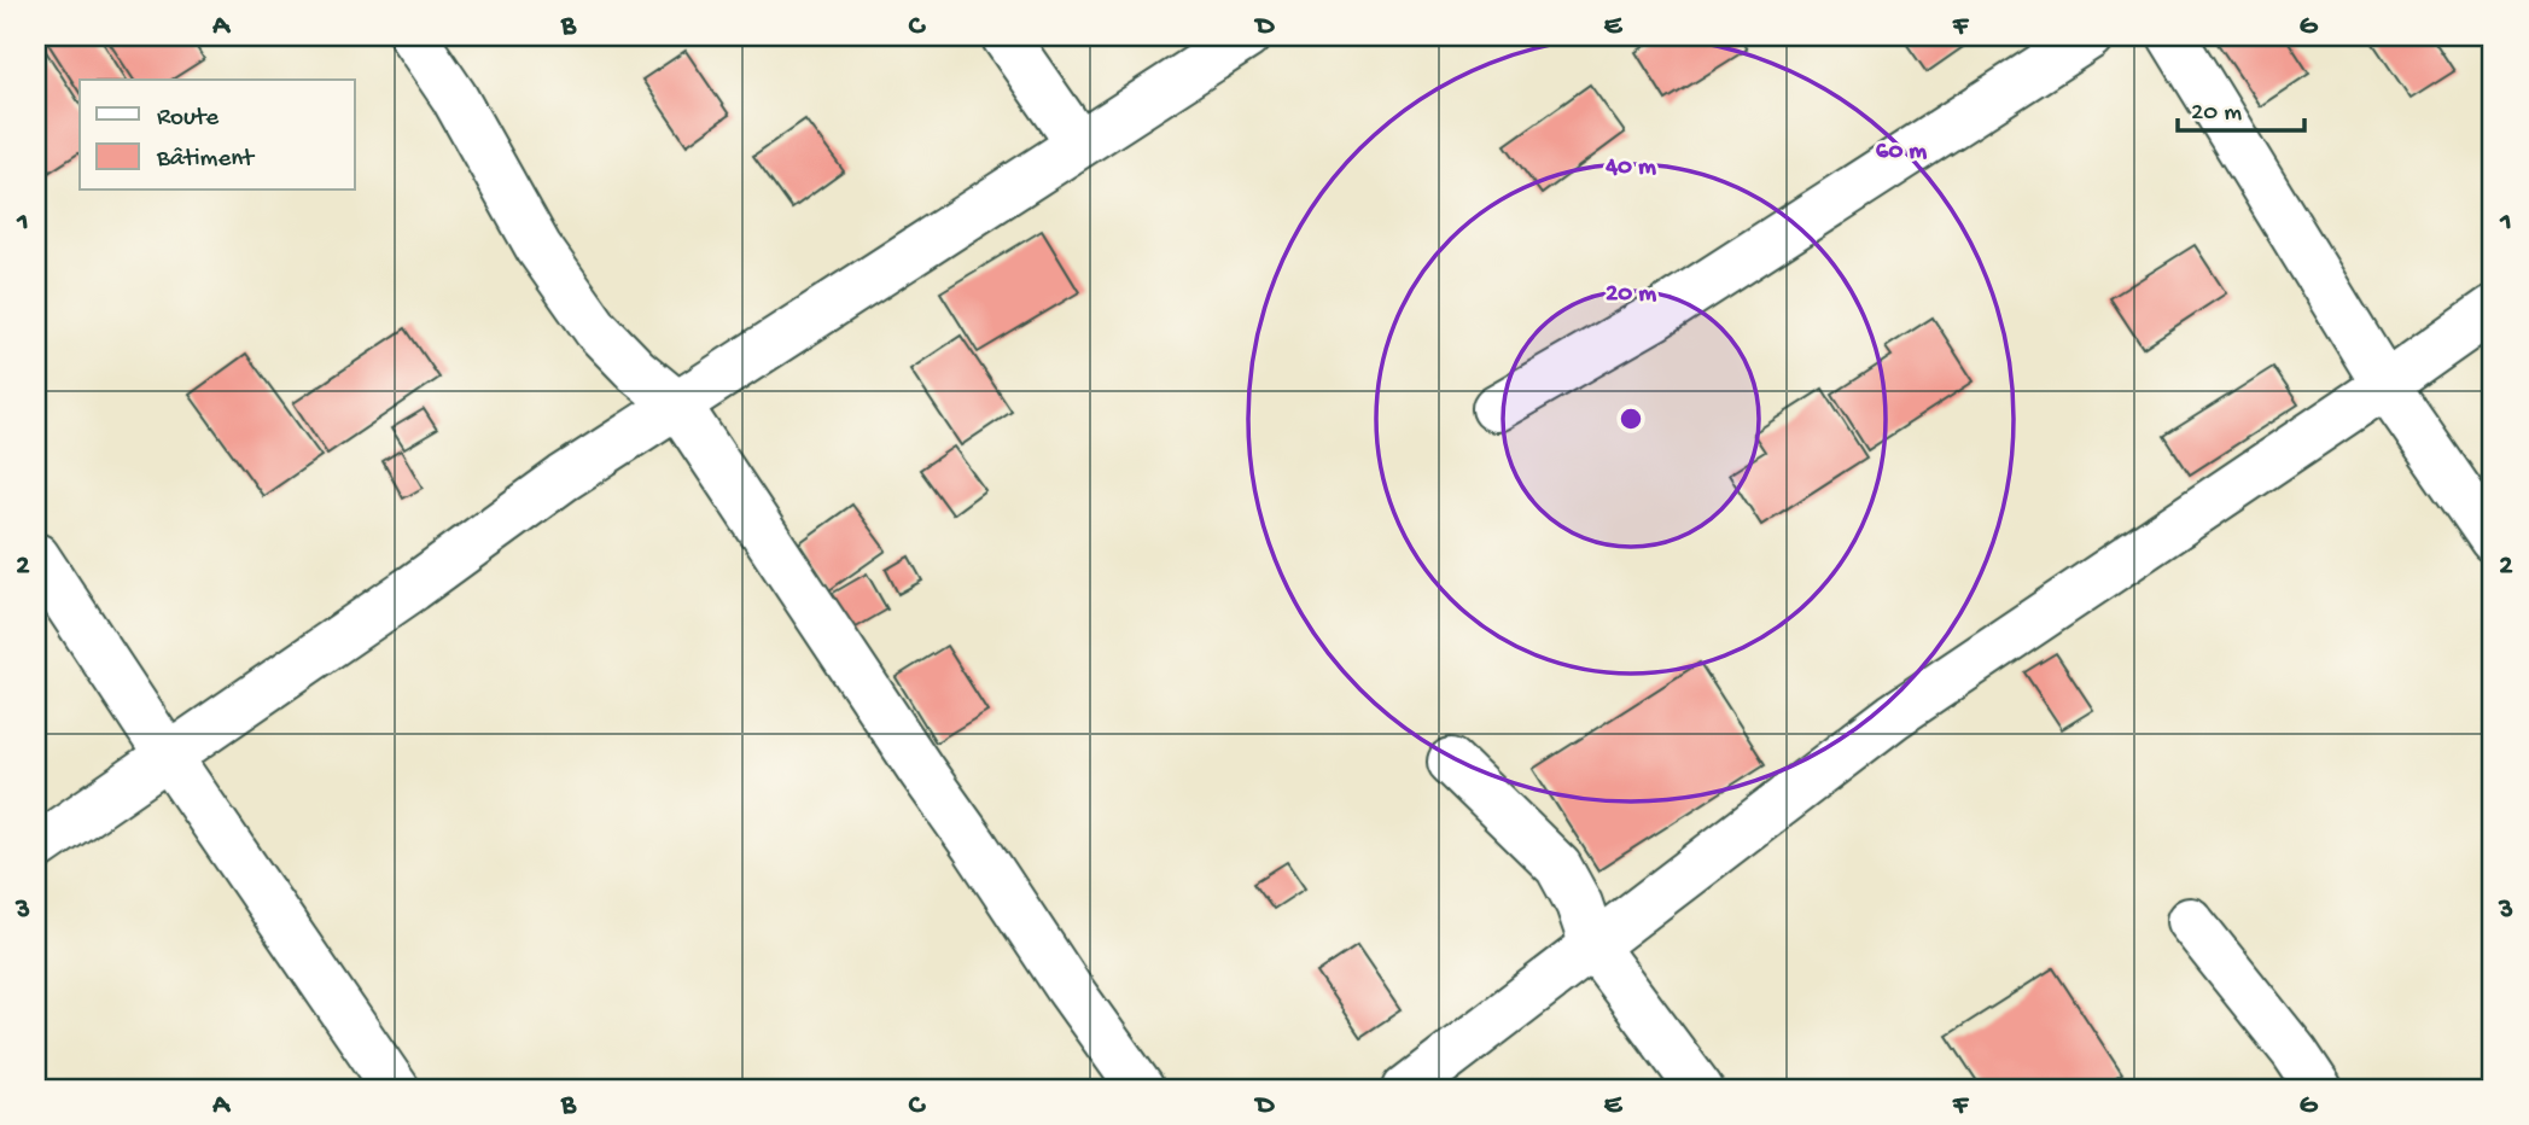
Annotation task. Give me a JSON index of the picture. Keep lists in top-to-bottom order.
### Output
{
  "legend": ["Route", "Bâtiment"],
  "scale_bar": "20 m",
  "grid": {
    "columns": [
      "A",
      "B",
      "C",
      "D",
      "E",
      "F",
      "G"
    ],
    "rows": ["1", "2", "3"]
  },
  "rings": ["60 m", "40 m", "20 m"]
}
